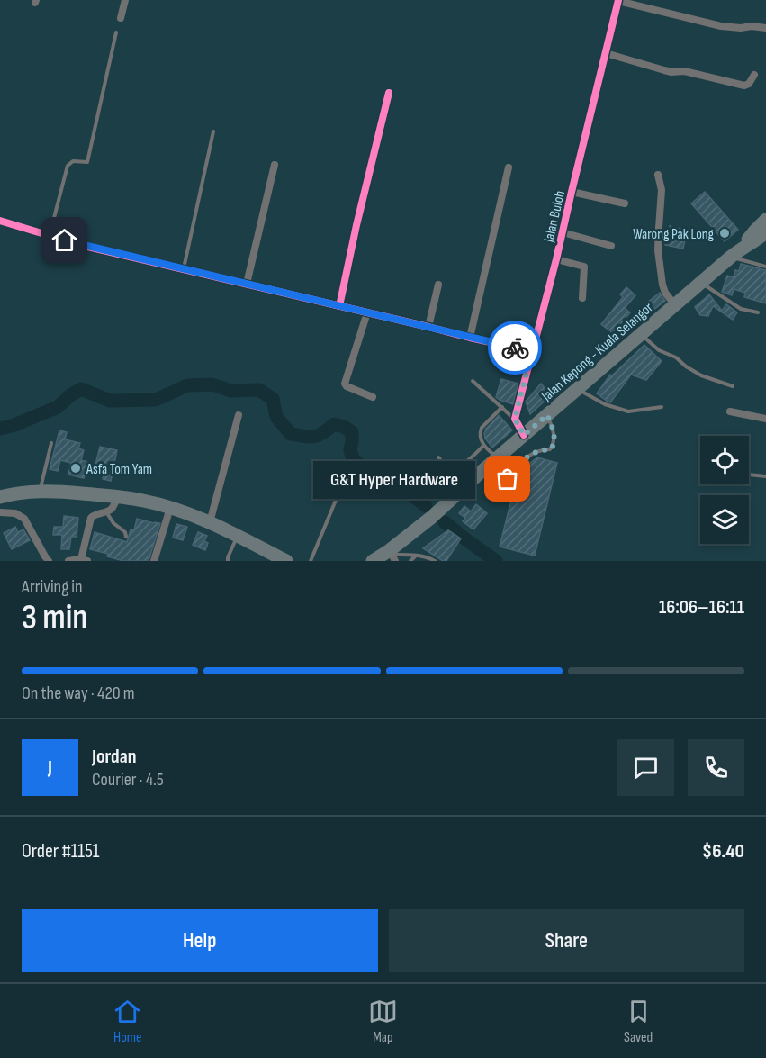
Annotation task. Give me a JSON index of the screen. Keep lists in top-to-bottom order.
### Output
{
  "streets": {
    "highway": ["Jalan Kepong - Kuala Selangor"],
    "street": ["Jalan Buloh"]
  },
  "places": ["Warong Pak Long", "Asfa Tom Yam", "G&T Hyper Hardware"],
  "page": {
    "bubble": "G&T Hyper Hardware",
    "heading": ["3 min", "Arriving in", "16:06–16:11"],
    "panel": [
      "Jordan",
      "Courier · 4.5",
      "Order #1151",
      "$6.40"
    ],
    "bar": "On the way · 420 m",
    "round": "J",
    "buttons": ["Help", "Share"],
    "tabs": ["Home", "Map", "Saved"]
  }
}
